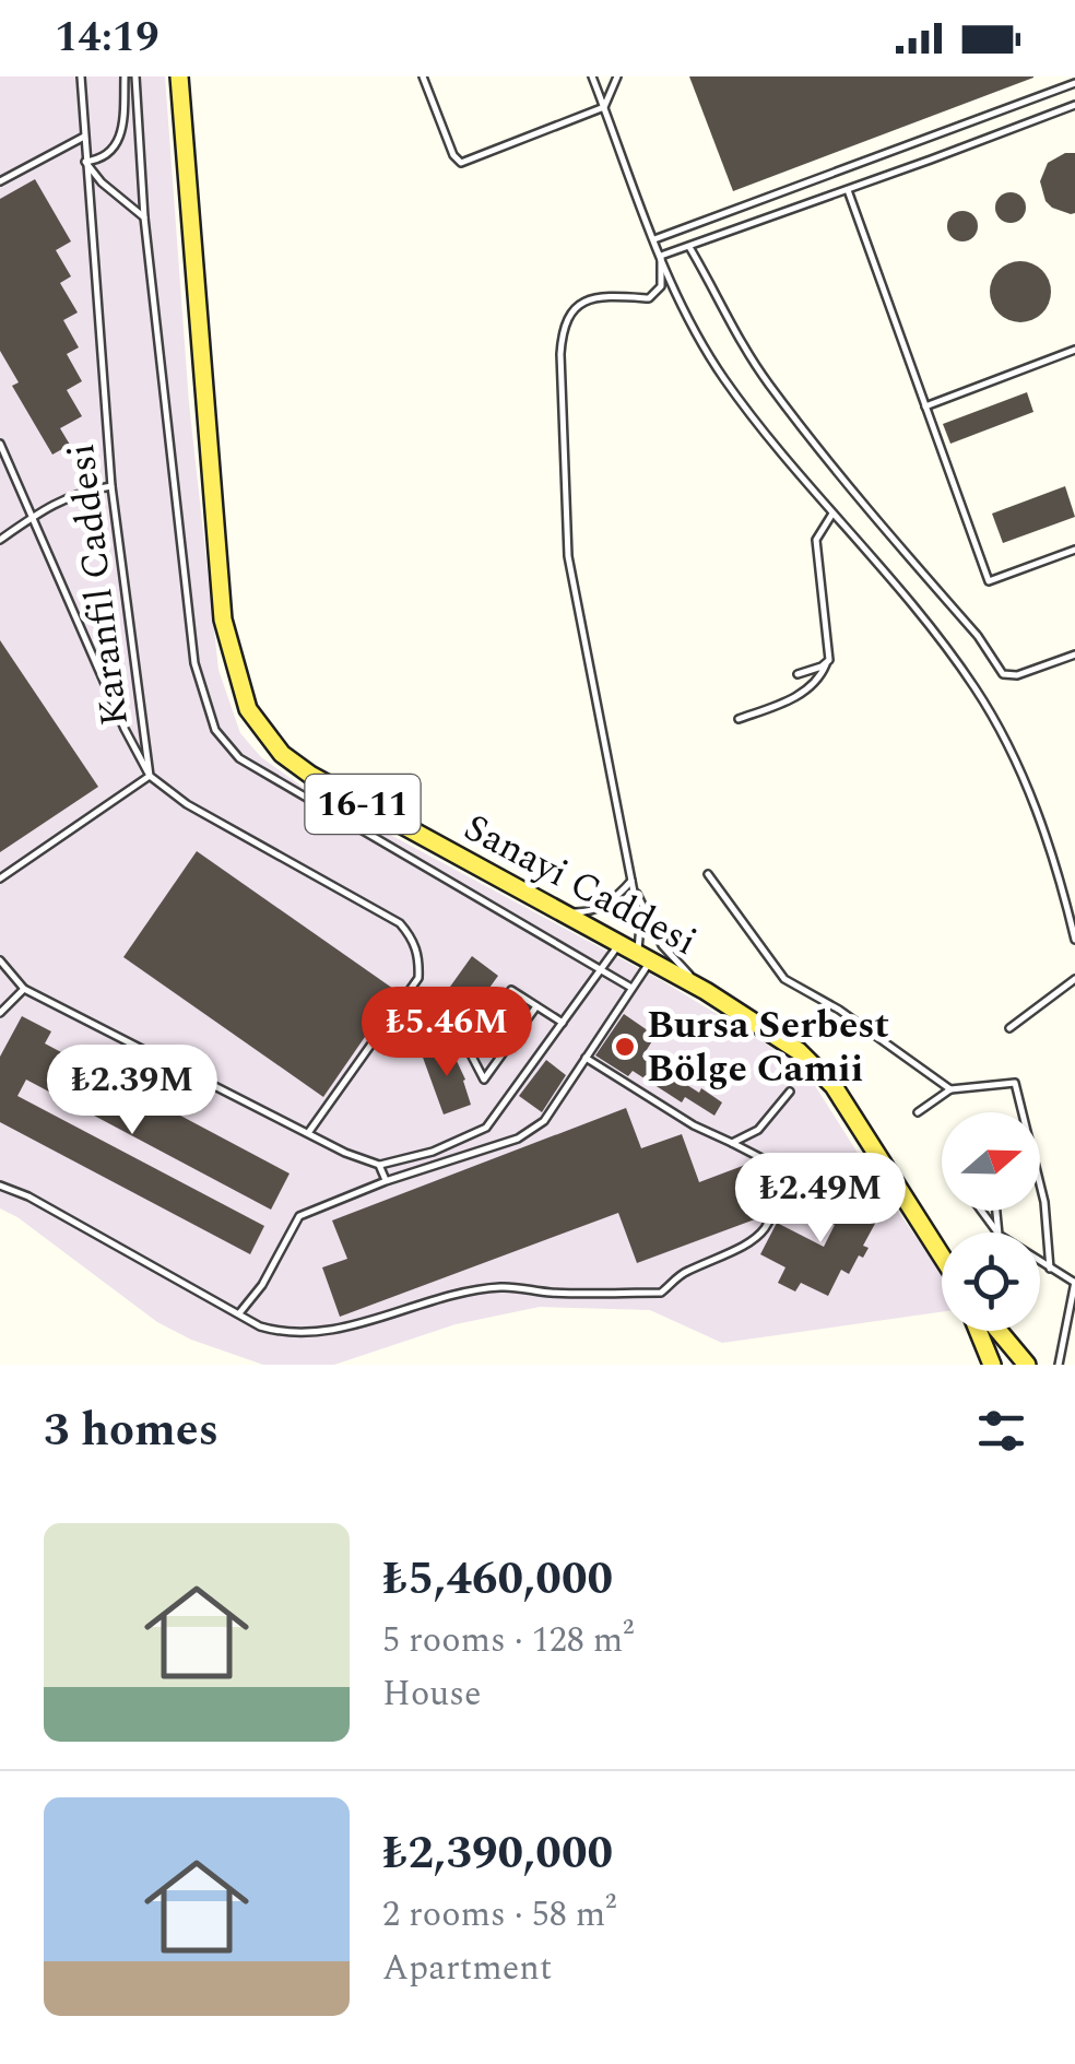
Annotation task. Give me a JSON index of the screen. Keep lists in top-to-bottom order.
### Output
{
  "streets": {
    "main road": ["16-11", "Sanayi Caddesi"],
    "lane": ["Karanfil Caddesi"]
  },
  "places": ["Bursa Serbest Bölge Camii"],
  "north": "right",
  "page": {
    "status": "14:19",
    "price": ["₺5.46M", "₺2.39M", "₺2.49M"],
    "heading": "3 homes",
    "list": [
      {
        "name": "₺5,460,000",
        "note": "5 rooms · 128 m² · House"
      },
      {
        "name": "₺2,390,000",
        "note": "2 rooms · 58 m² · Apartment"
      }
    ]
  }
}
